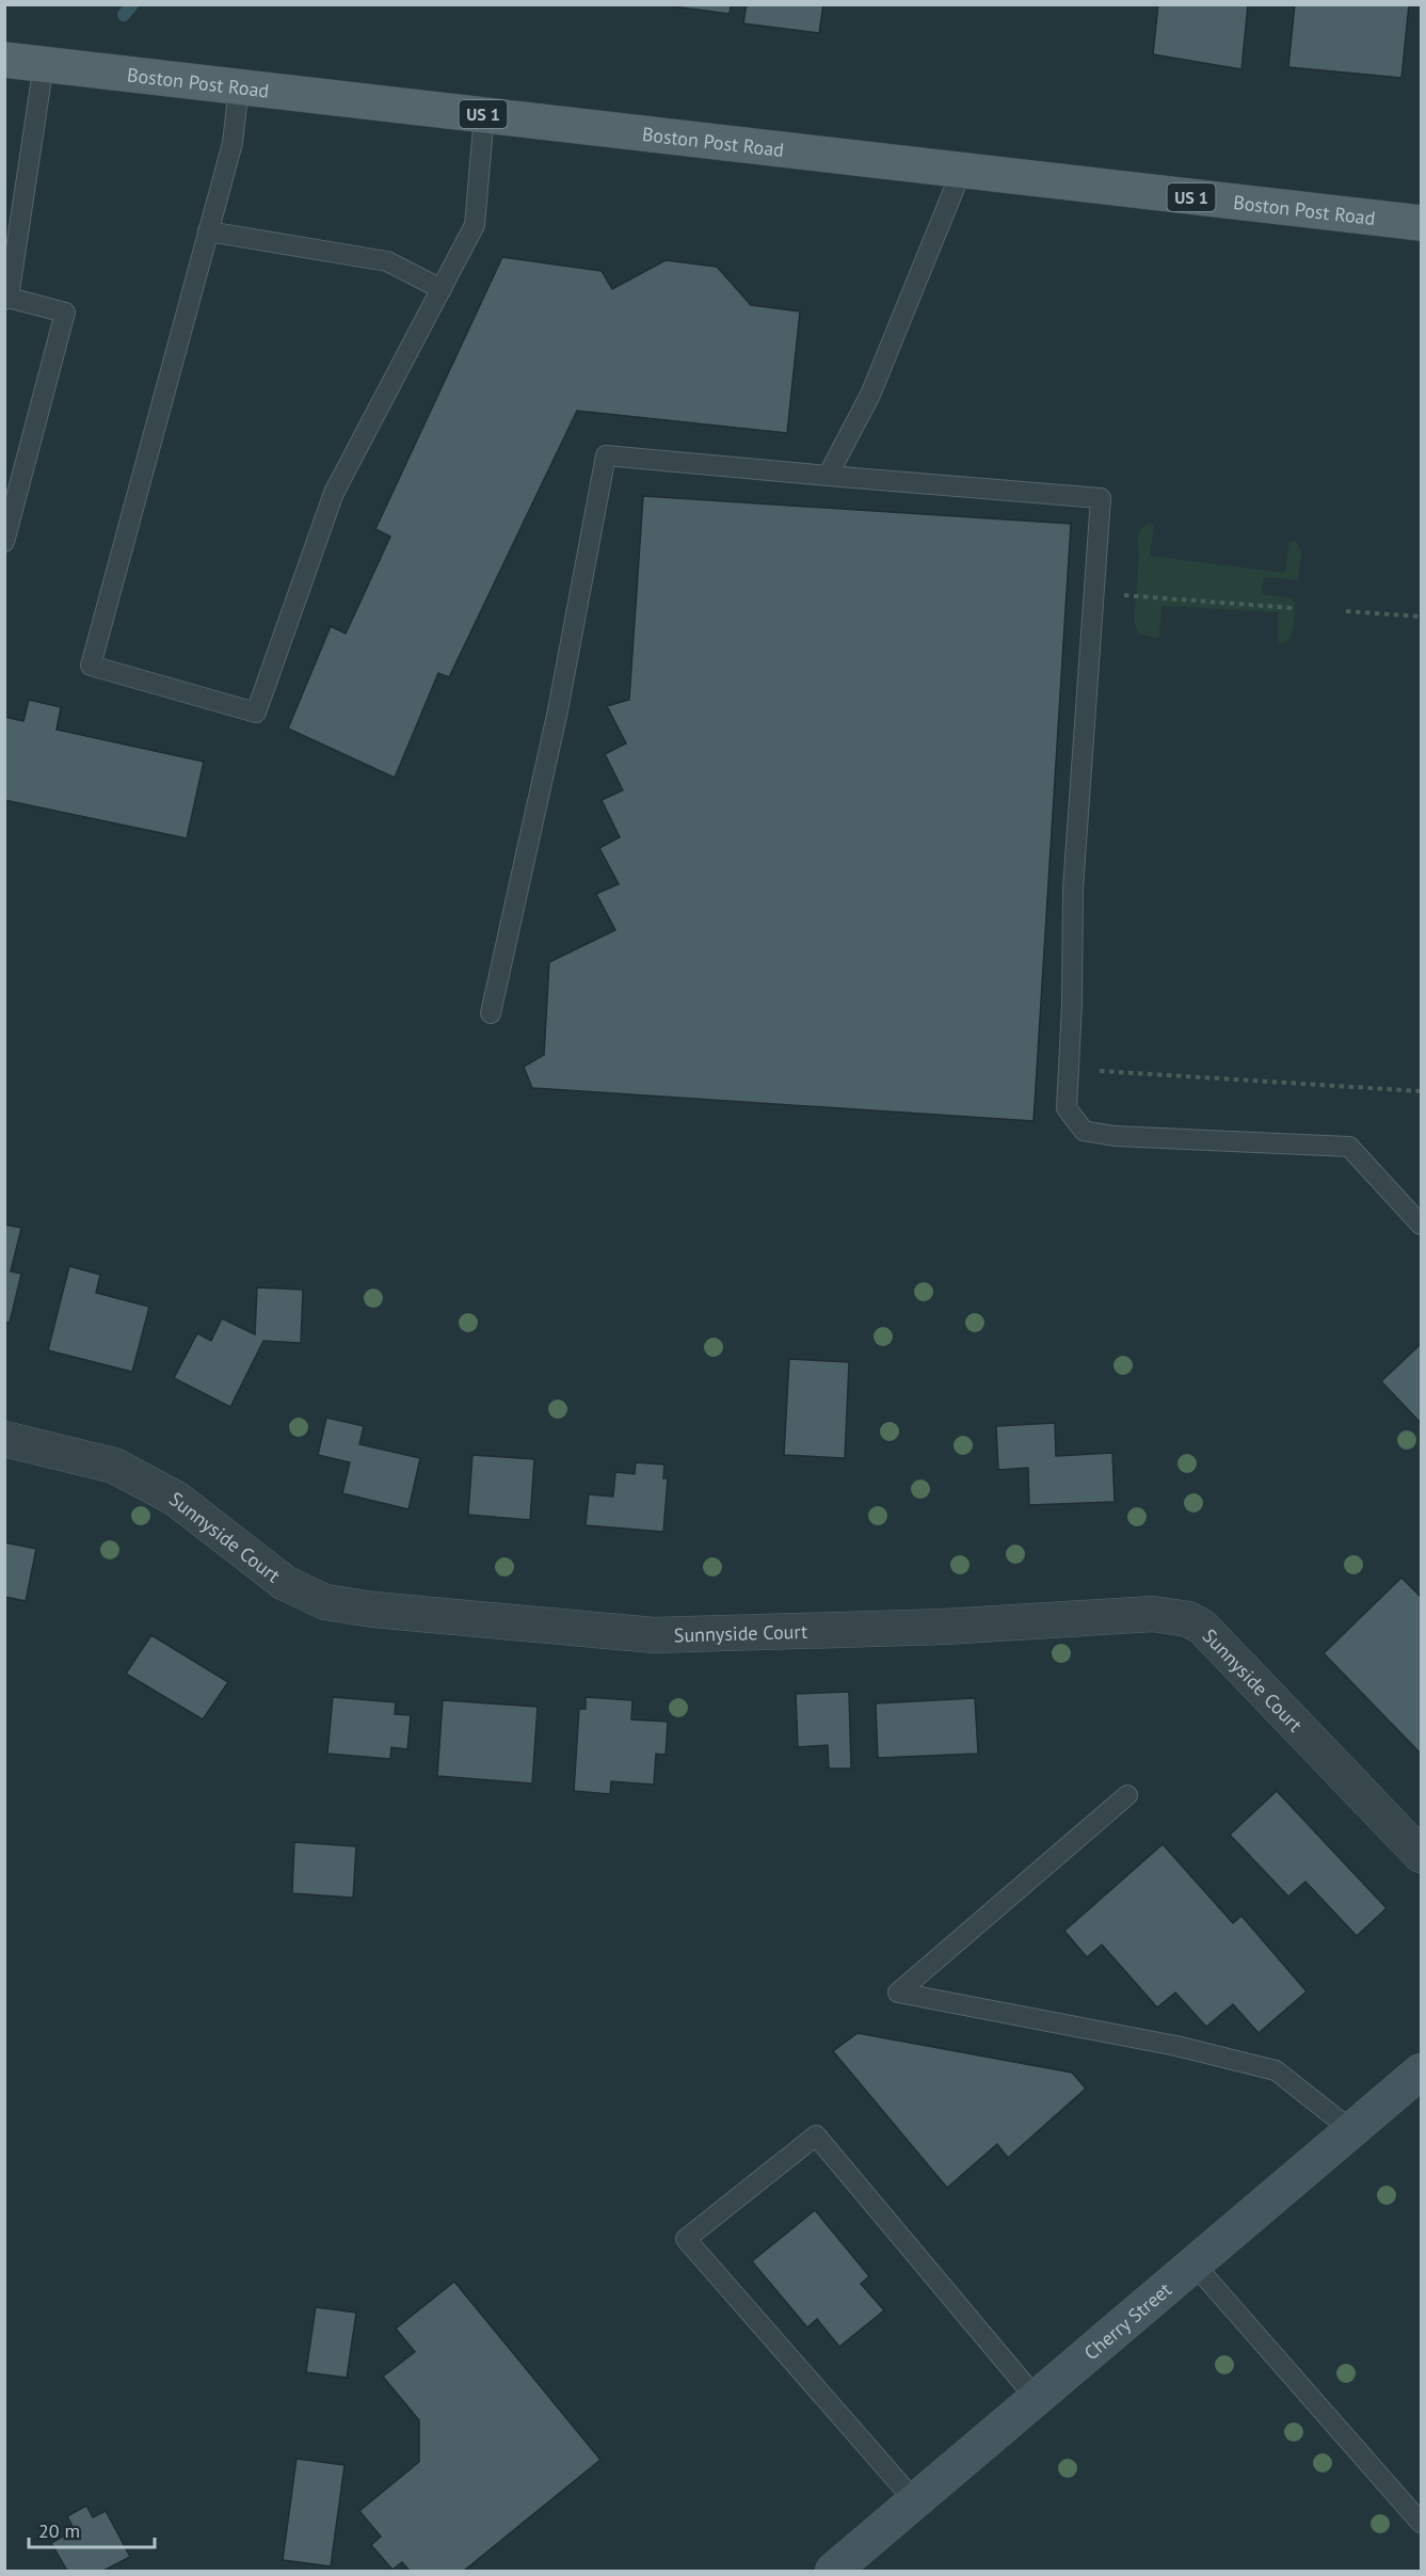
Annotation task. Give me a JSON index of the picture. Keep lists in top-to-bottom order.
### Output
{
  "streets": {
    "main road": ["Boston Post Road", "US 1", "Cherry Street"],
    "street": ["Sunnyside Court"]
  },
  "scale_bar": "20 m"
}
